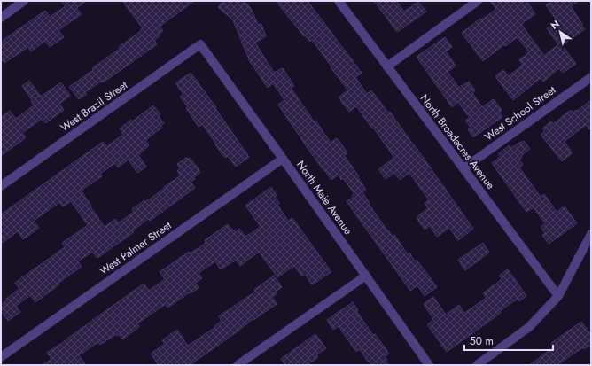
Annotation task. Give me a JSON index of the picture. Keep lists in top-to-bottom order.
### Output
{
  "streets": {
    "street": [
      "West Brazil Street",
      "West School Street",
      "North Broadacres Avenue",
      "North Maie Avenue",
      "West Palmer Street"
    ]
  },
  "crossings": [
    ["West Brazil Street", "North Maie Avenue"],
    ["West School Street", "North Broadacres Avenue"],
    ["North Maie Avenue", "West Palmer Street"]
  ],
  "scale_bar": "50 m",
  "north": "top left"
}
